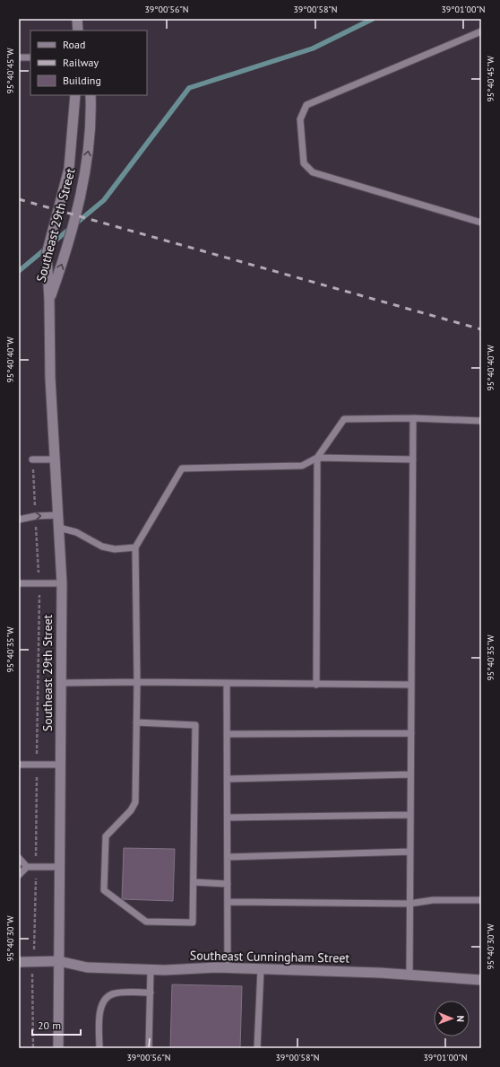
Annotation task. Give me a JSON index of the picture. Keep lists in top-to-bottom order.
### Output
{
  "streets": {
    "main road": ["Southeast 29th Street", "Southeast Cunningham Street"]
  },
  "crossings": [
    ["Southeast 29th Street", "Southeast Cunningham Street"]
  ],
  "legend": ["Road", "Railway", "Building"],
  "scale_bar": "20 m",
  "north": "right",
  "coordinates": [
    "39°00'56\"N",
    "39°00'58\"N",
    "39°01'00\"N",
    "95°40'45\"W",
    "95°40'40\"W",
    "95°40'35\"W",
    "95°40'30\"W"
  ]
}
